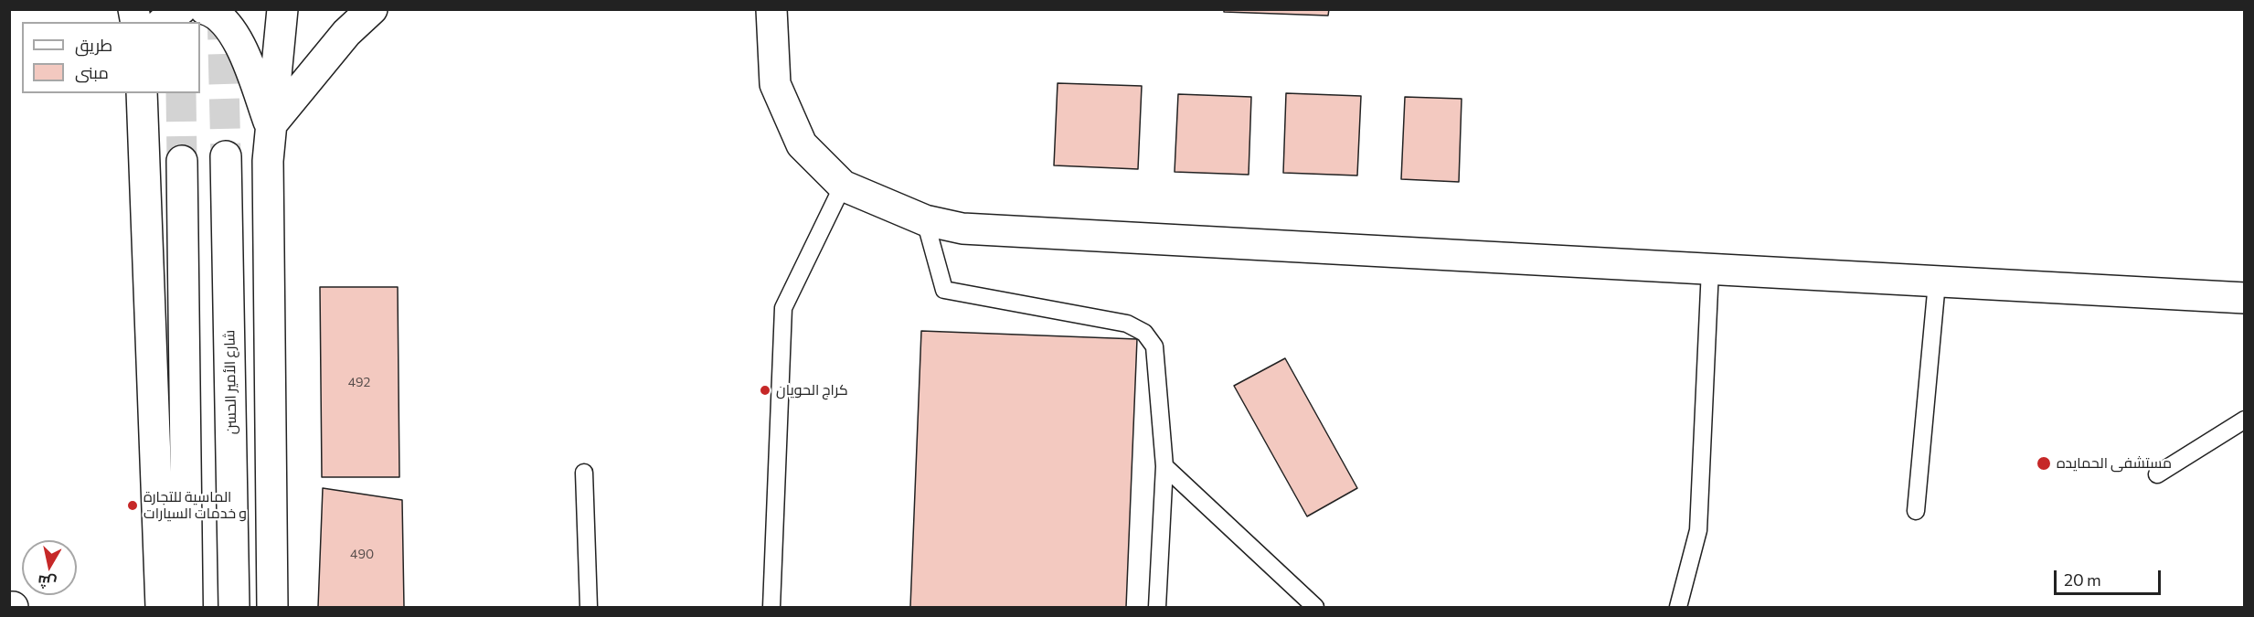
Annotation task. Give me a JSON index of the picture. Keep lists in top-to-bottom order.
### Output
{
  "streets": {
    "main road": ["شارع الأمير الحسن"]
  },
  "places": ["كراج الحويان", "مستشفى الحمايده", "الماسية للتجارة و خدمات السيارات"],
  "house_numbers": ["492", "490"],
  "legend": ["طريق", "مبنى"],
  "scale_bar": "20 m",
  "north": "bottom"
}
